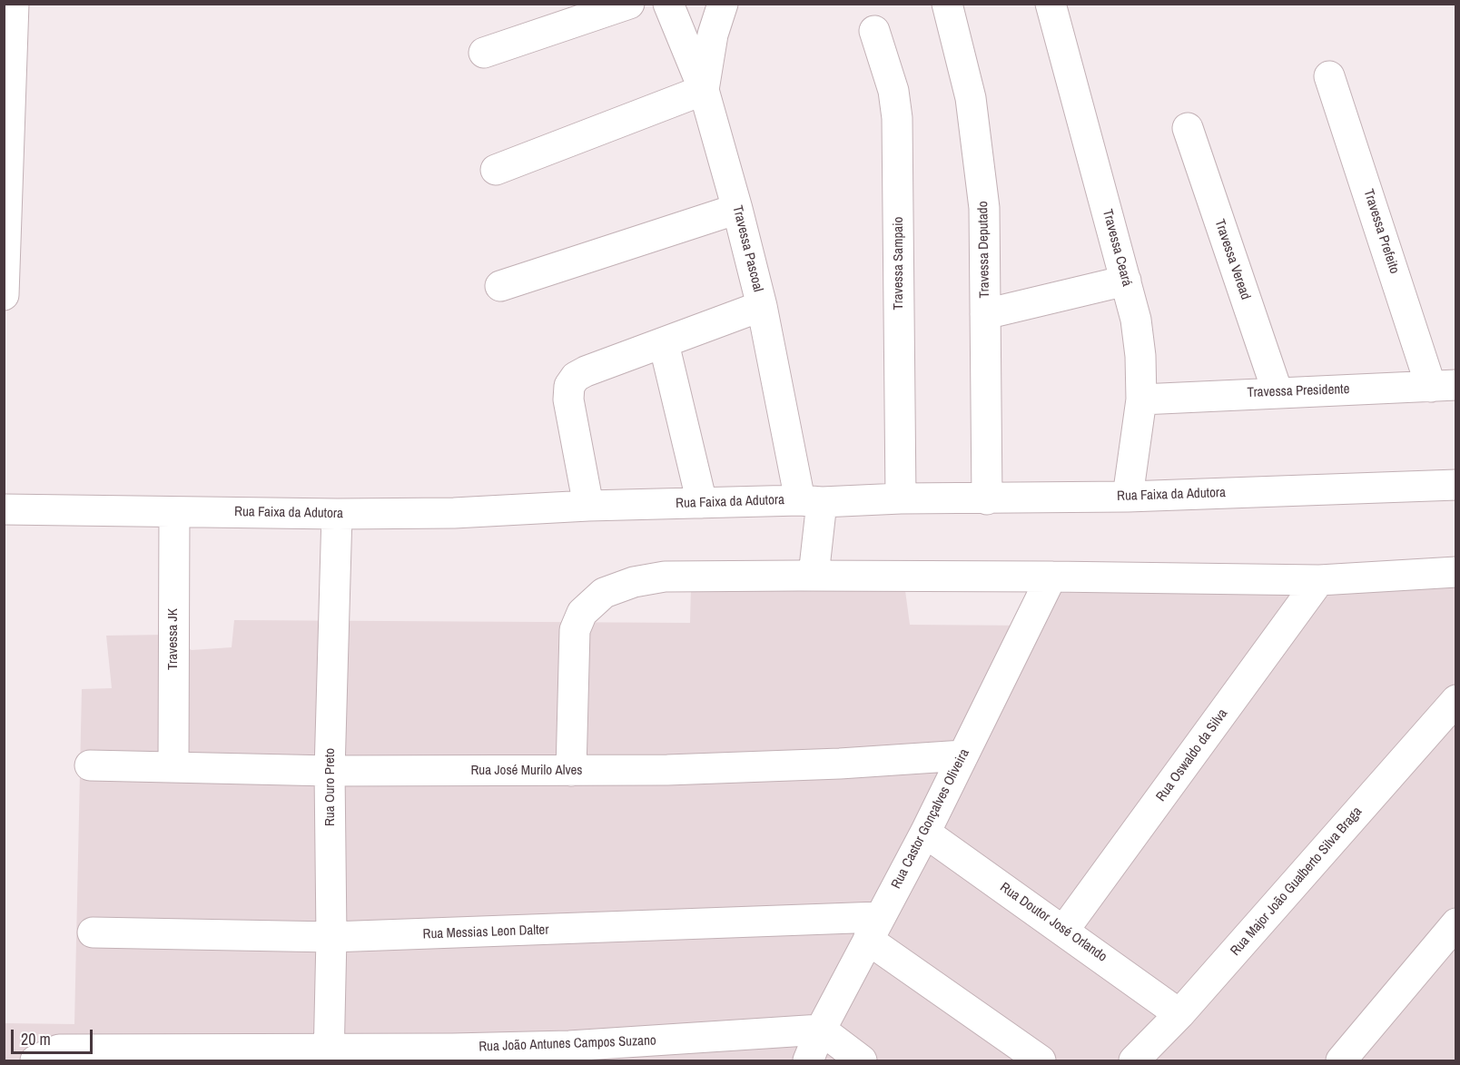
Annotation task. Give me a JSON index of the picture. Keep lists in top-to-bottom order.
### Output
{
  "streets": {
    "street": [
      "Travessa Prefeito",
      "Travessa Ceará",
      "Travessa Pascoal",
      "Travessa Deputado",
      "Travessa Veread",
      "Travessa Sampaio",
      "Travessa Presidente",
      "Rua Faixa da Adutora",
      "Travessa JK",
      "Rua Oswaldo da Silva",
      "Rua José Murilo Alves",
      "Rua Ouro Preto",
      "Rua Castor Gonçalves Oliveira",
      "Rua Major João Gualberto Silva Braga",
      "Rua Doutor José Orlando",
      "Rua Messias Leon Dalter",
      "Rua João Antunes Campos Suzano"
    ]
  },
  "crossings": [
    ["Travessa Prefeito", "Travessa Presidente"],
    ["Travessa Ceará", "Travessa Presidente"],
    ["Travessa Ceará", "Rua Faixa da Adutora"],
    ["Travessa Pascoal", "Rua Faixa da Adutora"],
    ["Travessa Deputado", "Rua Faixa da Adutora"],
    ["Travessa Veread", "Travessa Presidente"],
    ["Travessa Sampaio", "Rua Faixa da Adutora"],
    ["Rua Faixa da Adutora", "Travessa JK"],
    ["Rua Faixa da Adutora", "Rua Ouro Preto"],
    ["Travessa JK", "Rua José Murilo Alves"],
    ["Rua Oswaldo da Silva", "Rua Doutor José Orlando"],
    ["Rua José Murilo Alves", "Rua Ouro Preto"],
    ["Rua José Murilo Alves", "Rua Castor Gonçalves Oliveira"],
    ["Rua Ouro Preto", "Rua Messias Leon Dalter"],
    ["Rua Ouro Preto", "Rua João Antunes Campos Suzano"],
    ["Rua Castor Gonçalves Oliveira", "Rua Doutor José Orlando"],
    ["Rua Castor Gonçalves Oliveira", "Rua Messias Leon Dalter"],
    ["Rua Castor Gonçalves Oliveira", "Rua João Antunes Campos Suzano"],
    ["Rua Major João Gualberto Silva Braga", "Rua Doutor José Orlando"]
  ],
  "scale_bar": "20 m"
}
